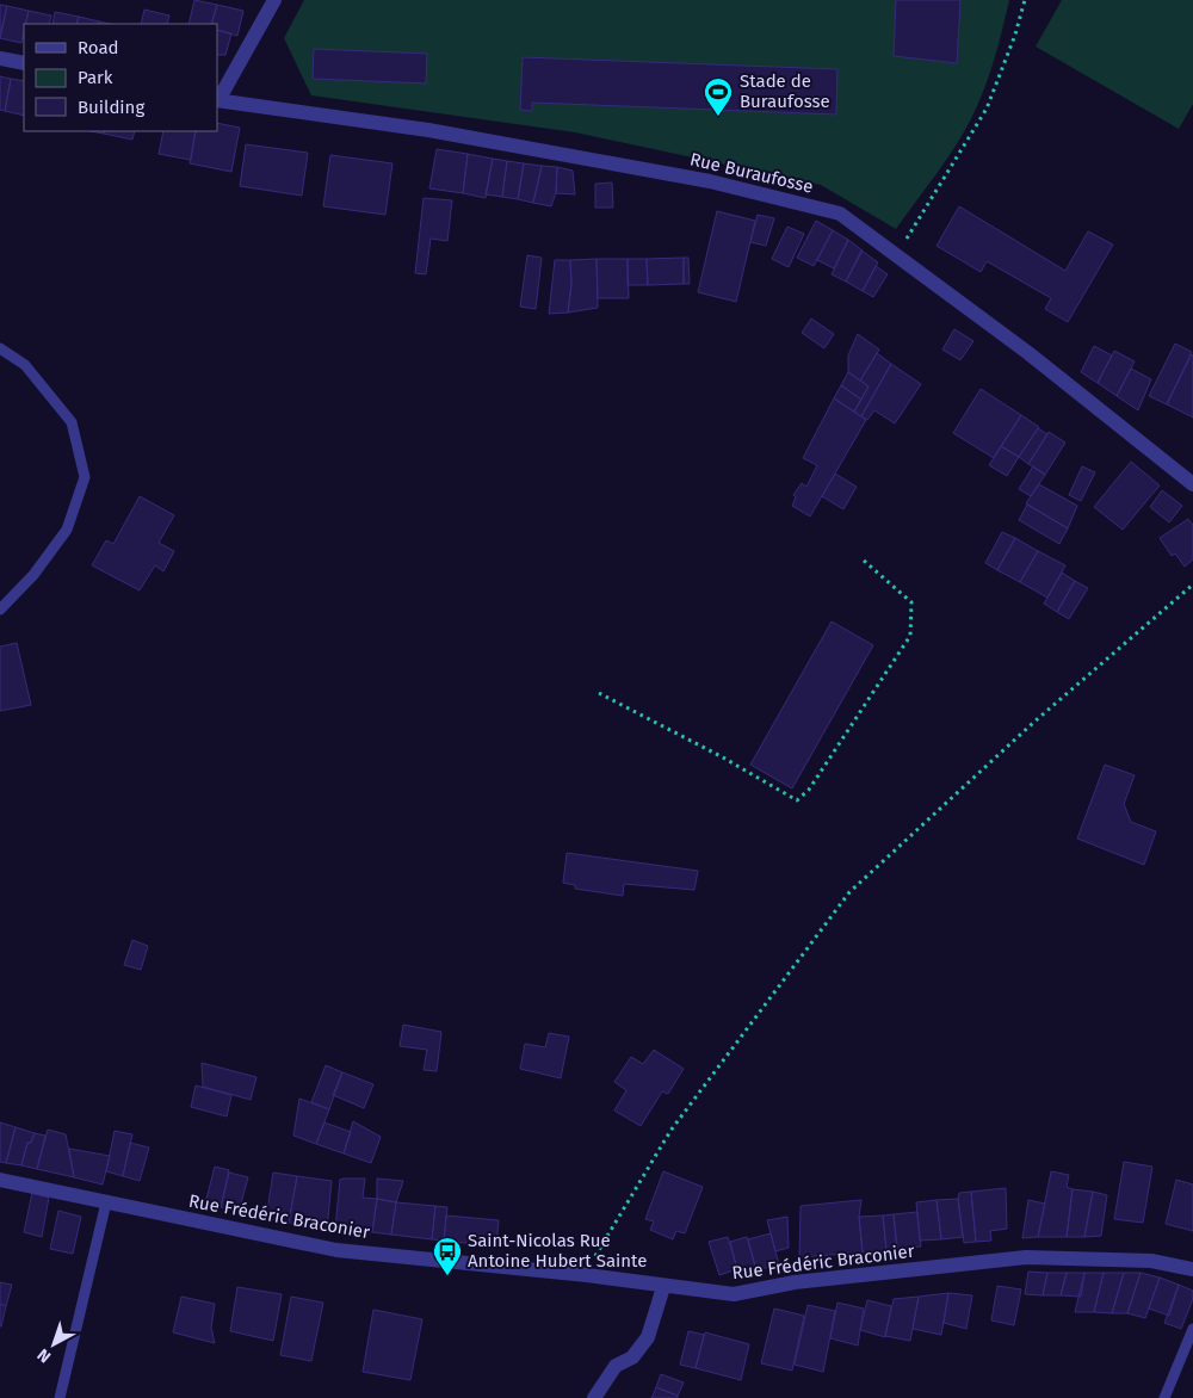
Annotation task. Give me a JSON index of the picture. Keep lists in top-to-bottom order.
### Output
{
  "streets": {
    "street": ["Rue Buraufosse", "Rue Frédéric Braconier"]
  },
  "places": {
    "sports": ["Stade de Buraufosse"],
    "bus stop": ["Saint-Nicolas Rue Antoine Hubert Sainte"]
  },
  "legend": ["Road", "Park", "Building"],
  "north": "bottom left"
}
